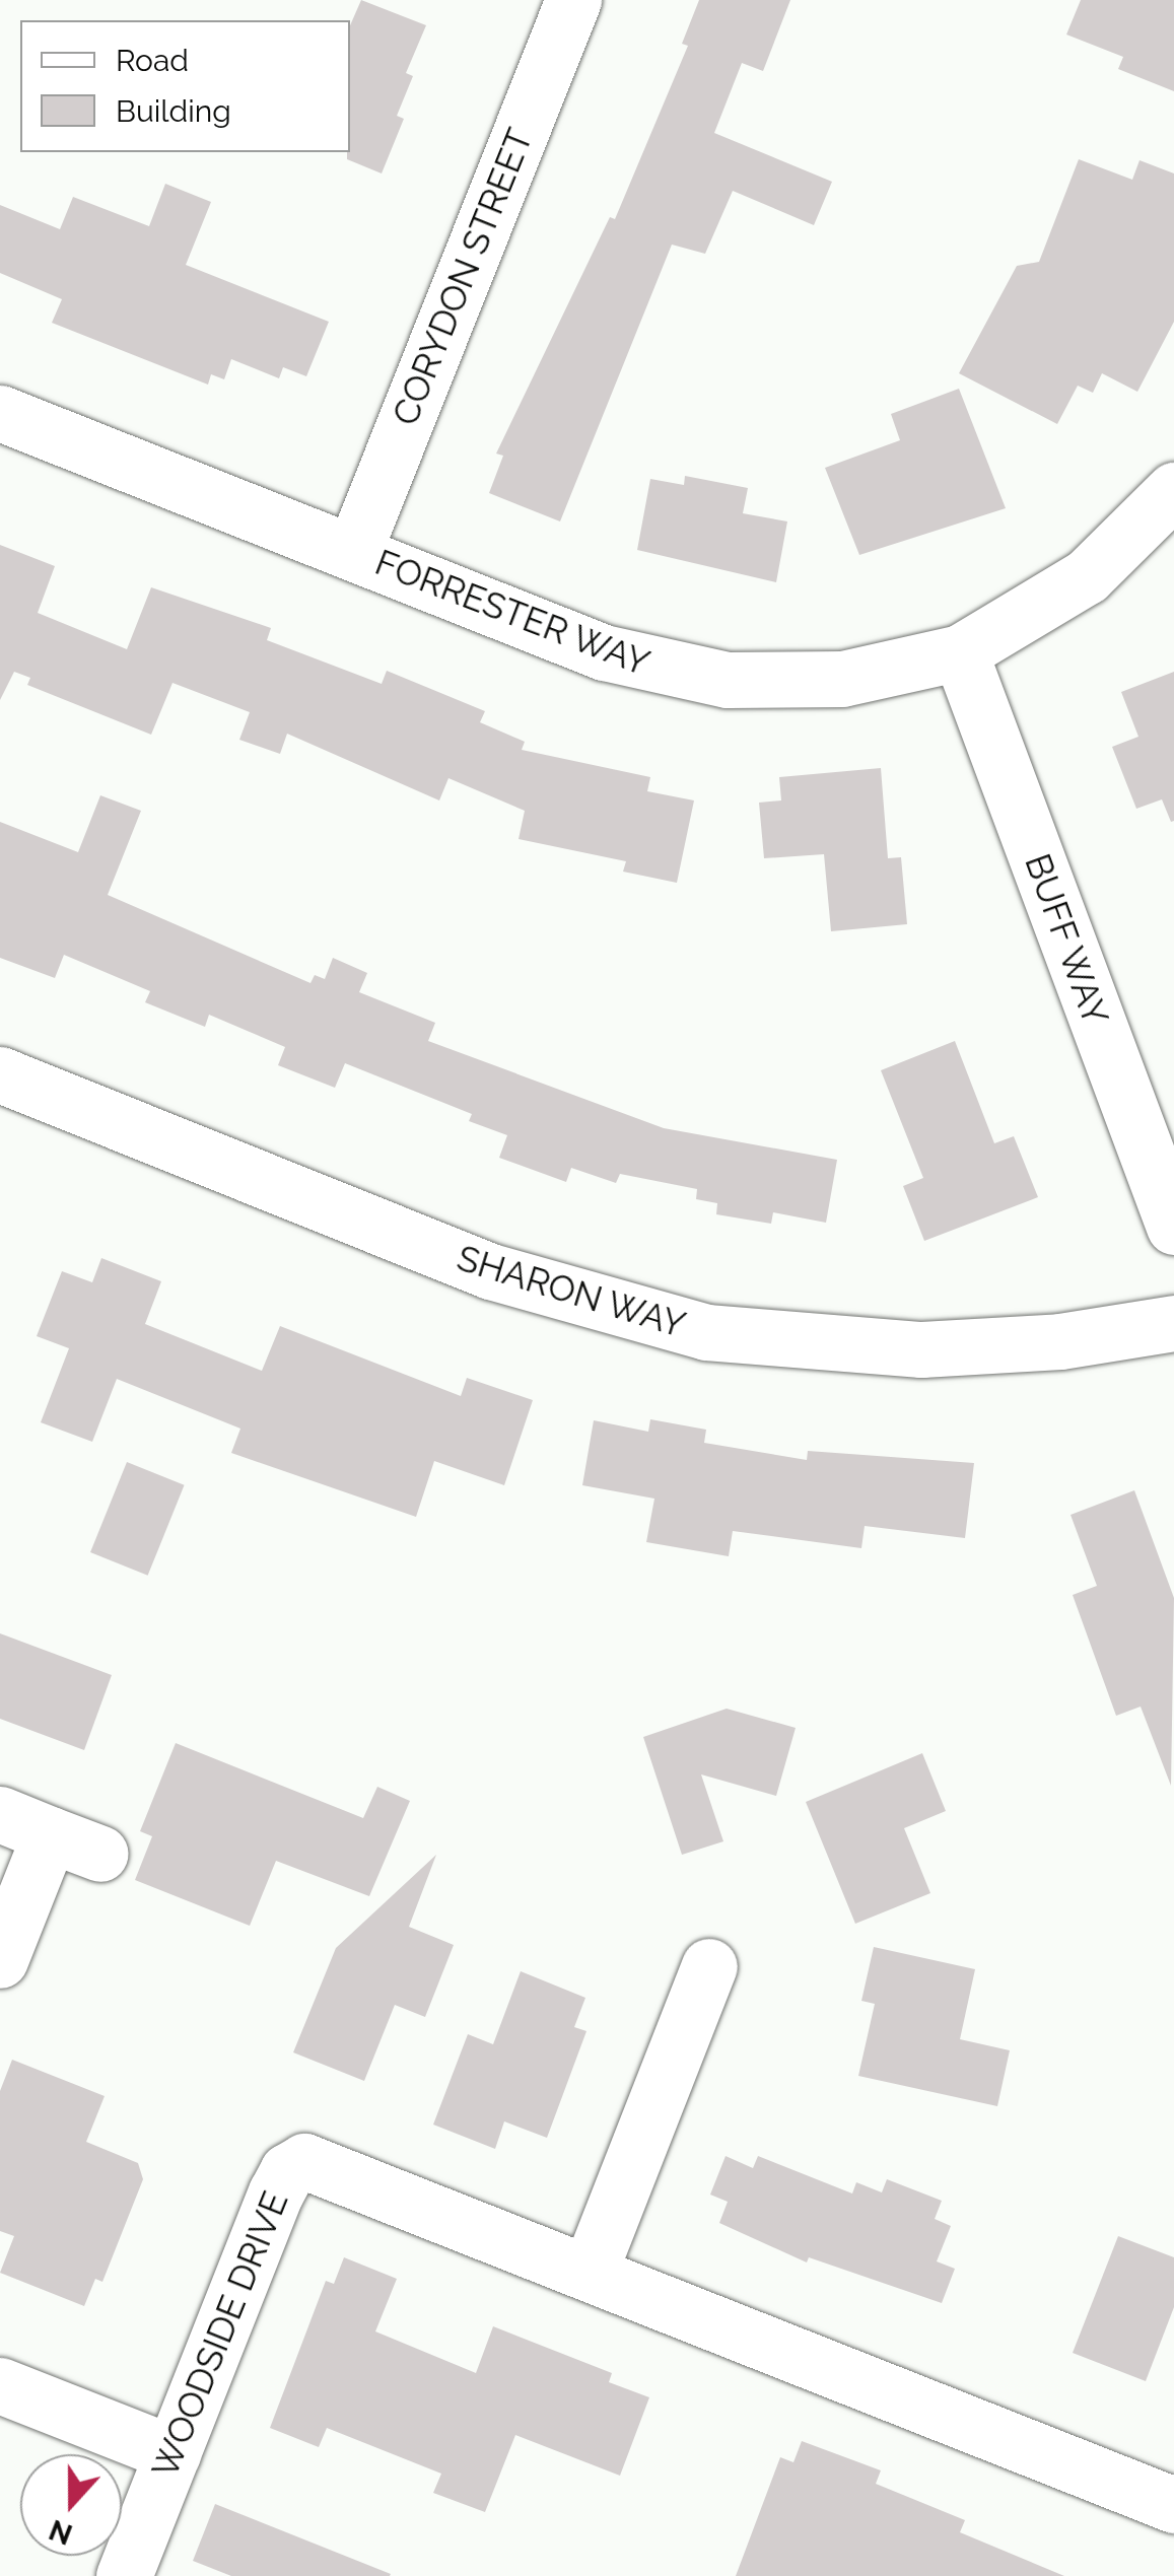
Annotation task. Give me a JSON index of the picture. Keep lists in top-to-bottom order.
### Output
{
  "streets": {
    "street": [
      "CORYDON STREET",
      "FORRESTER WAY",
      "BUFF WAY",
      "SHARON WAY",
      "WOODSIDE DRIVE"
    ]
  },
  "crossings": [
    ["CORYDON STREET", "FORRESTER WAY"],
    ["FORRESTER WAY", "BUFF WAY"]
  ],
  "legend": ["Road", "Building"],
  "north": "bottom"
}
